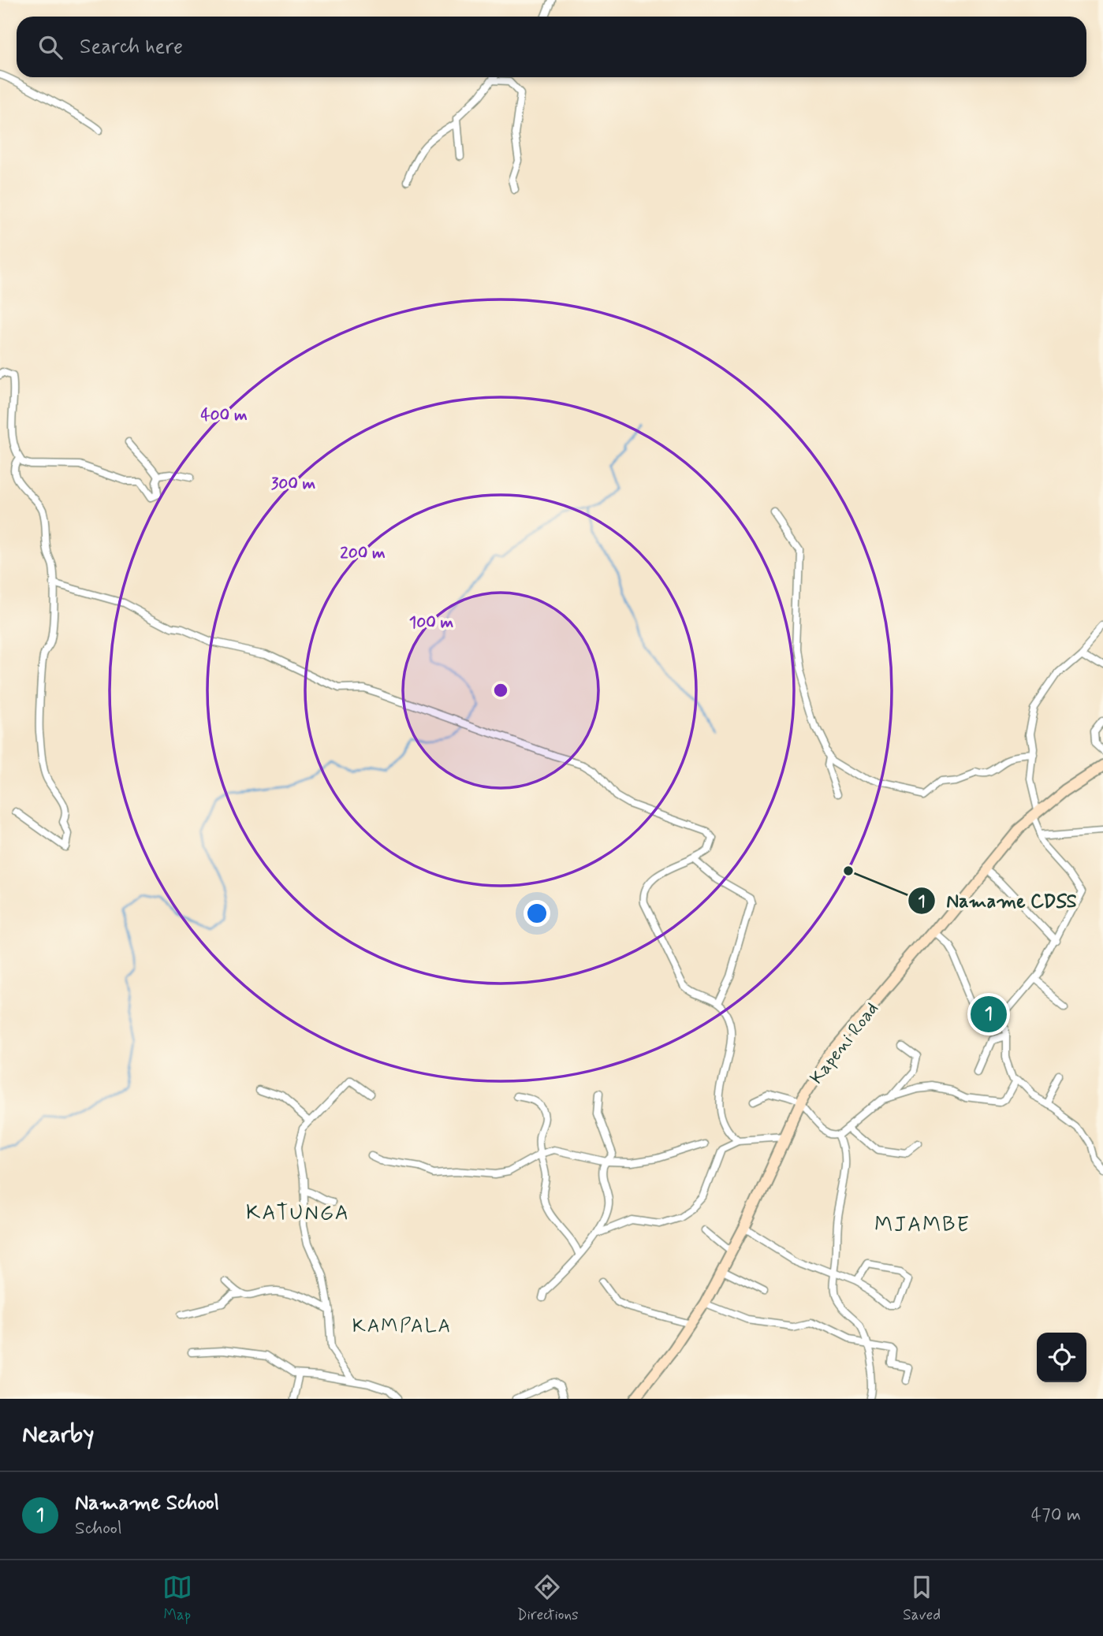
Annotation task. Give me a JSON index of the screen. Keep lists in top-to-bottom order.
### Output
{
  "streets": {
    "main road": ["Kapeni Road"]
  },
  "districts": ["KATUNGA", "MJAMBE", "KAMPALA"],
  "places": ["Namame CDSS"],
  "page": {
    "search": "Search here",
    "pins": "1",
    "heading": "Nearby",
    "list": [
      {
        "mark": "1",
        "name": "Namame School",
        "note": "School",
        "value": "470 m"
      }
    ],
    "nav": ["Map", "Directions", "Saved"]
  },
  "rings": [
    "400 m",
    "300 m",
    "200 m",
    "100 m"
  ]
}
